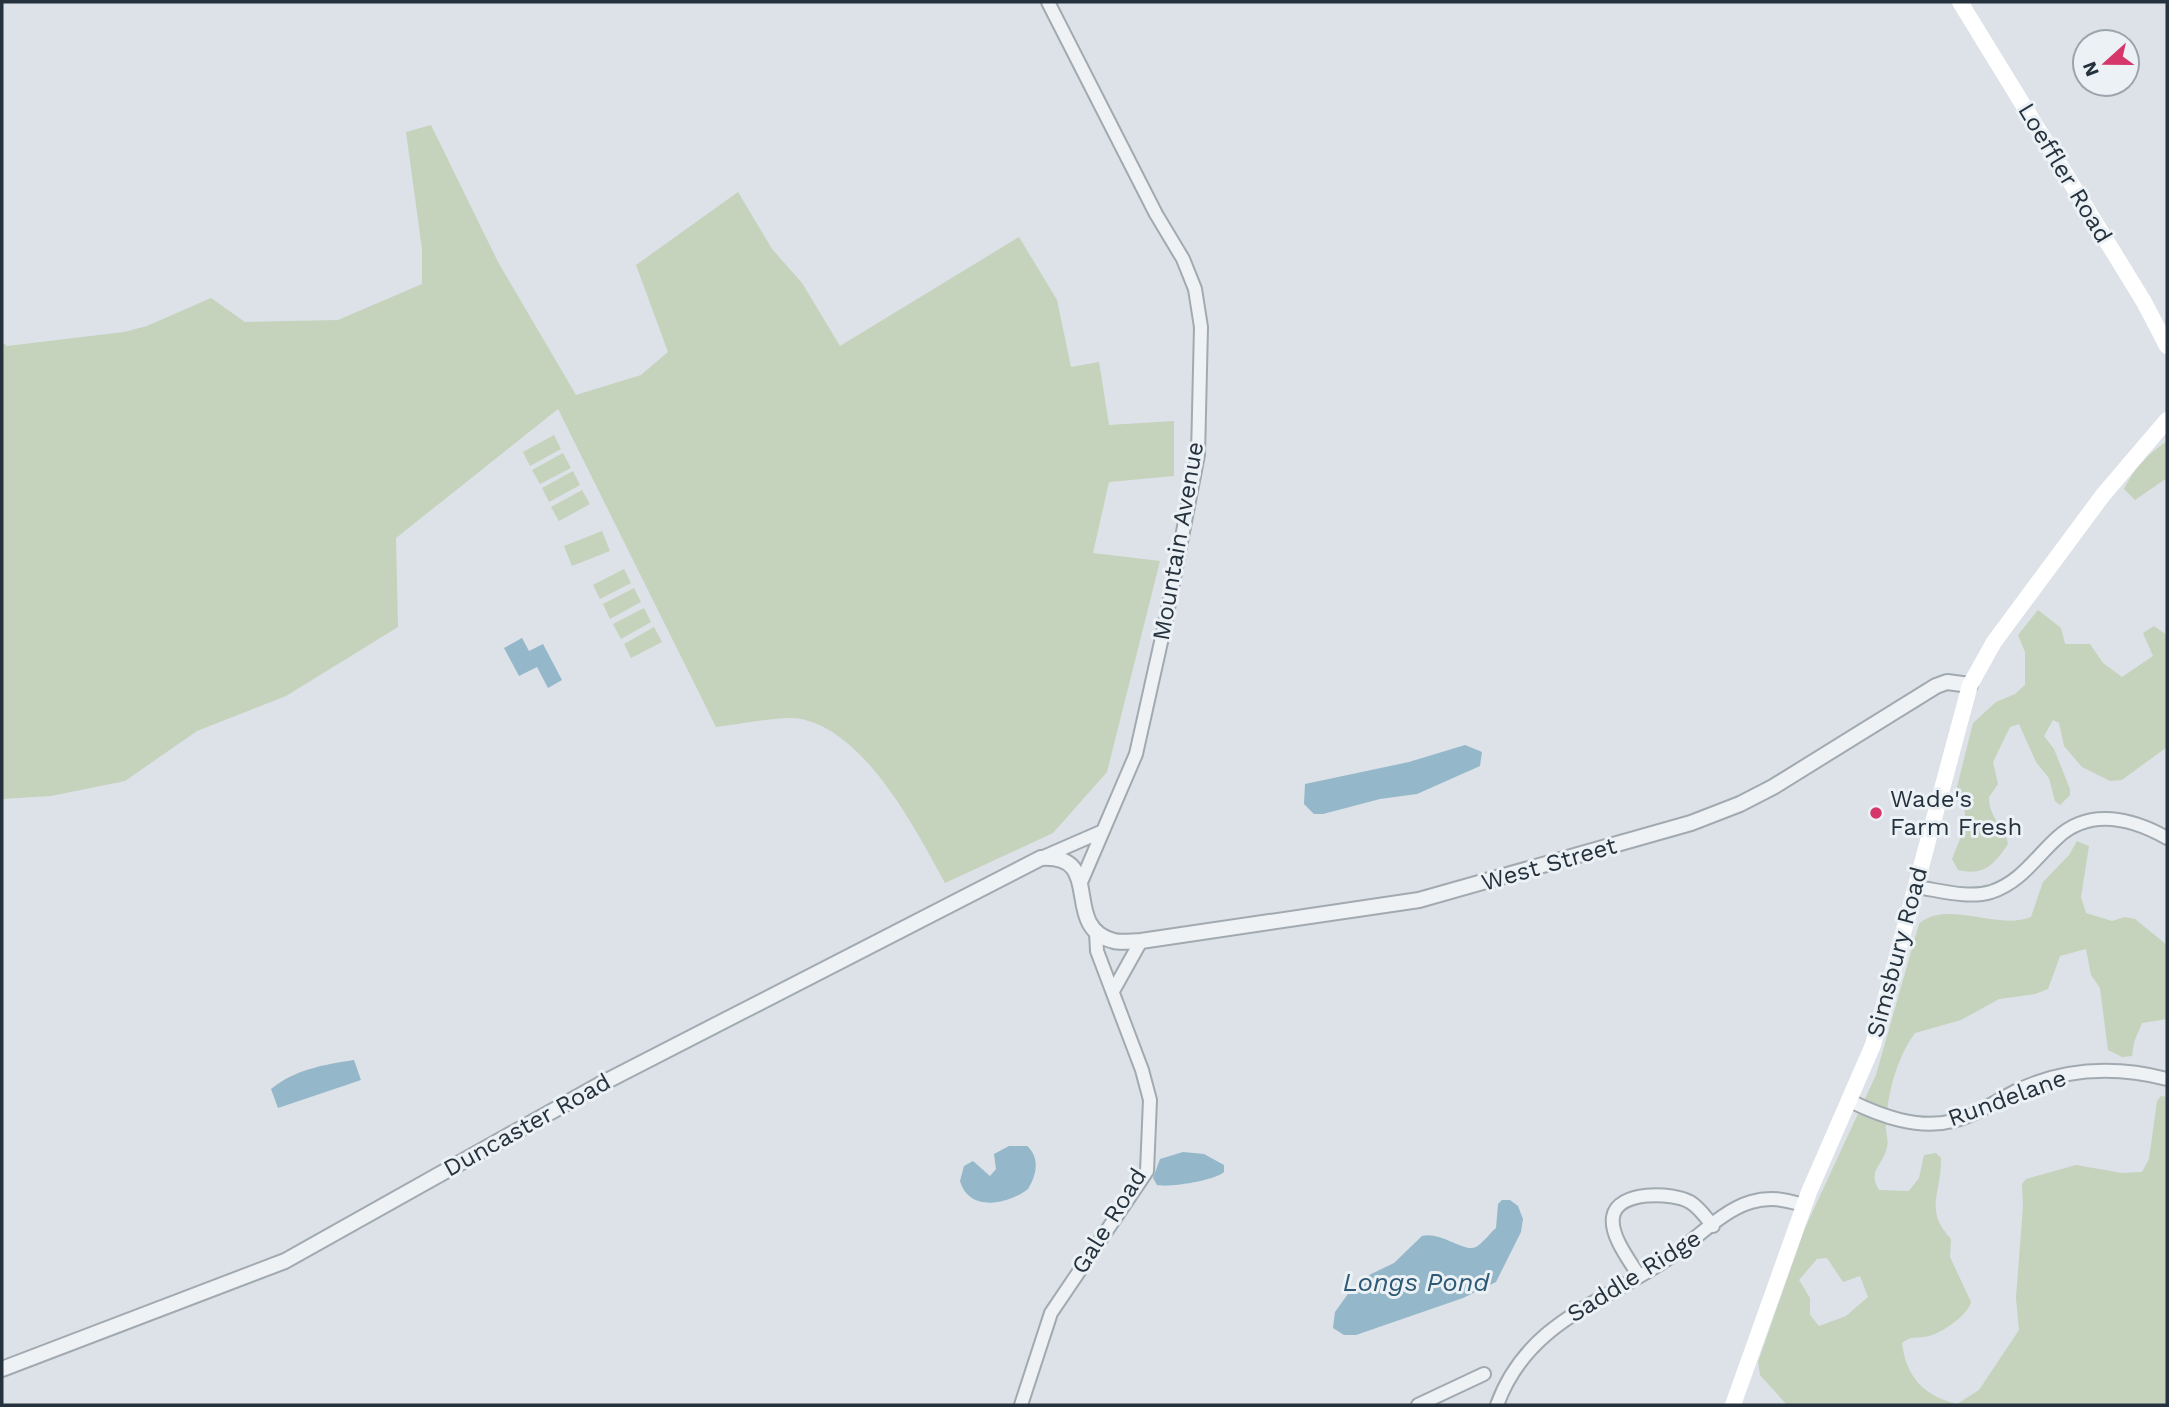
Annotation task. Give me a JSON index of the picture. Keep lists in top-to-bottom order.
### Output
{
  "streets": {
    "main road": ["Loeffler Road", "Simsbury Road"],
    "street": [
      "Mountain Avenue",
      "West Street",
      "Rundelane",
      "Duncaster Road",
      "Gale Road",
      "Saddle Ridge"
    ]
  },
  "crossings": [
    ["Mountain Avenue", "West Street"],
    ["Mountain Avenue", "Duncaster Road"],
    ["Mountain Avenue", "Gale Road"],
    ["West Street", "Simsbury Road"],
    ["West Street", "Gale Road"],
    ["Simsbury Road", "Rundelane"],
    ["Simsbury Road", "Saddle Ridge"]
  ],
  "water": ["Longs Pond"],
  "places": ["Wade's Farm Fresh"],
  "north": "left"
}
